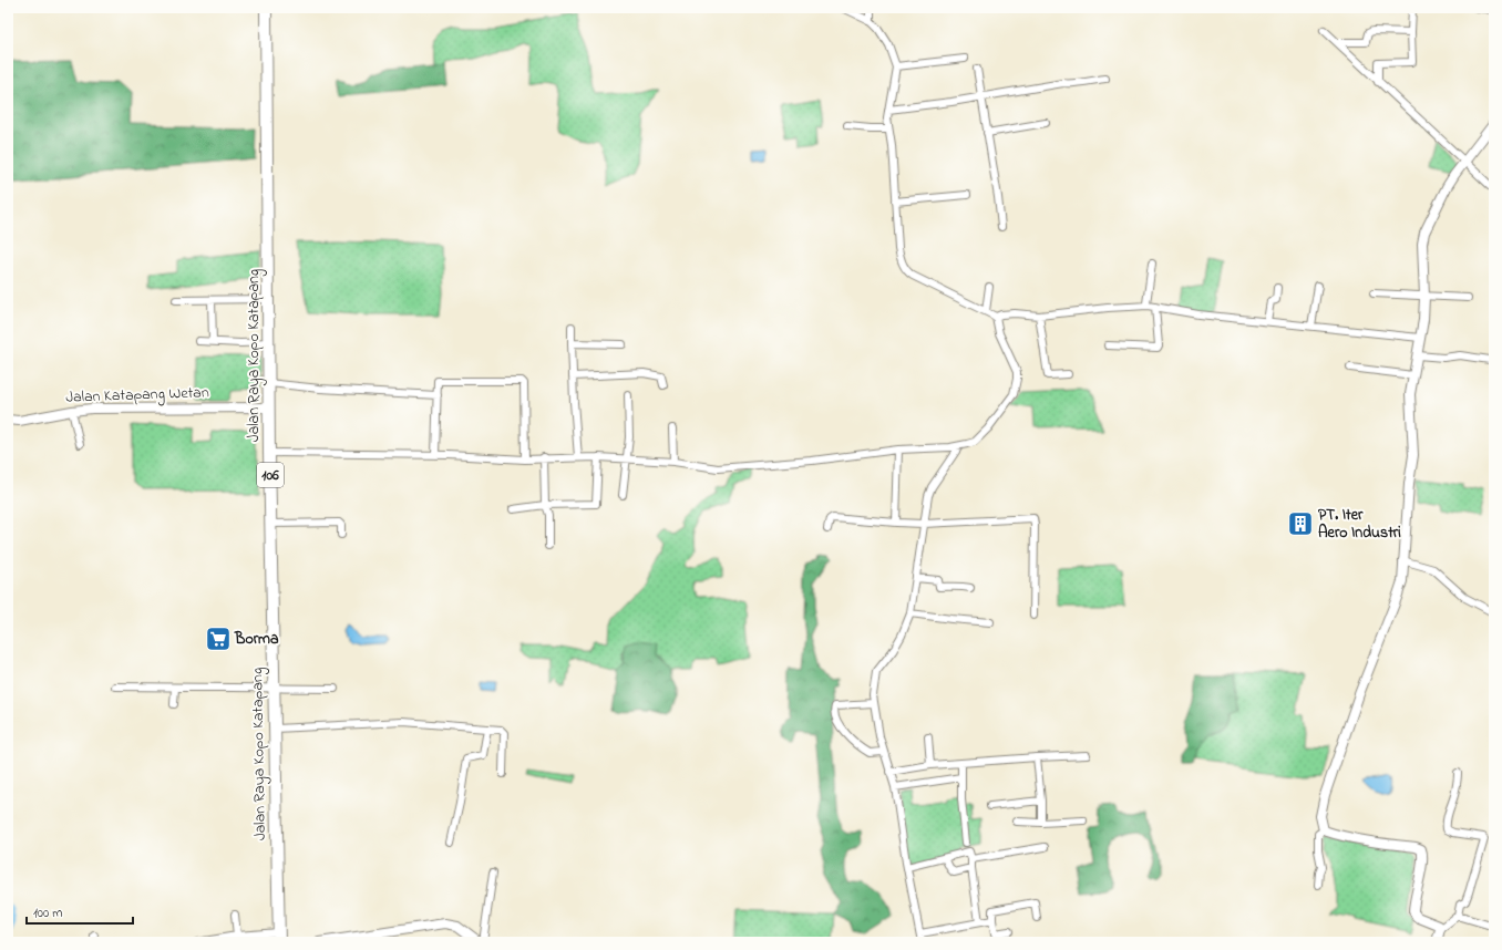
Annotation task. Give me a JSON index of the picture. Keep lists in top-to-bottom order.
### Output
{
  "streets": {
    "main road": ["Jalan Raya Kopo Katapang", "106"],
    "street": ["Jalan Katapang Wetan"]
  },
  "crossings": [
    ["Jalan Raya Kopo Katapang", "Jalan Katapang Wetan"]
  ],
  "places": {
    "building": ["PT. Iter Aero Industri"],
    "supermarket": ["Borma"]
  },
  "scale_bar": "100 m"
}
